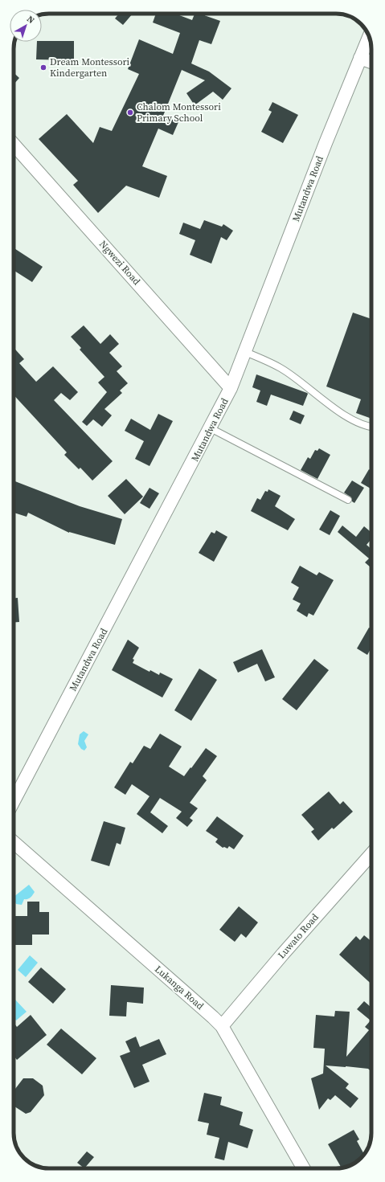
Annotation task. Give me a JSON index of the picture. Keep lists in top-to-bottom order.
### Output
{
  "streets": {
    "street": [
      "Mutandwa Road",
      "Ngwezi Road",
      "Luwato Road",
      "Lukanga Road"
    ]
  },
  "crossings": [
    ["Mutandwa Road", "Ngwezi Road"],
    ["Luwato Road", "Lukanga Road"]
  ],
  "places": ["Dream Montessori Kindergarten", "Chalom Montessori Primary School"],
  "north": "top right"
}
